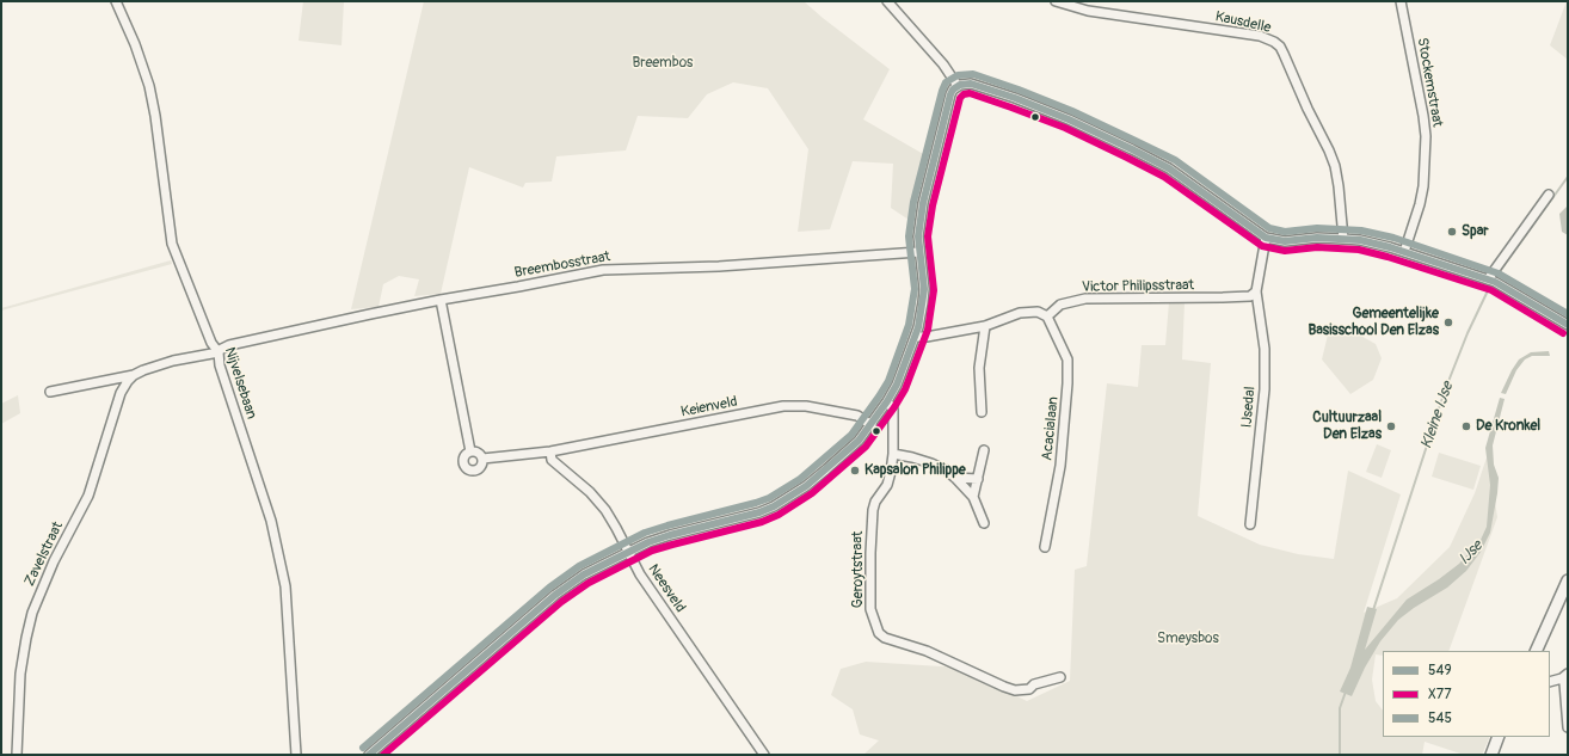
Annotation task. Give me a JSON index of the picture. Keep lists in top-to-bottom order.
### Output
{
  "streets": {
    "street": [
      "Kausdelle",
      "Stockemstraat",
      "Breembosstraat",
      "Victor Philipsstraat",
      "Nijvelsebaan",
      "Keienveld",
      "IJsedal",
      "Acacialaan",
      "Zavelstraat",
      "Geroytstraat",
      "Neesveld"
    ]
  },
  "crossings": [
    ["Breembosstraat", "Nijvelsebaan"],
    ["Victor Philipsstraat", "IJsedal"],
    ["Victor Philipsstraat", "Acacialaan"],
    ["Keienveld", "Neesveld"]
  ],
  "water": ["Kleine IJse", "IJse"],
  "parks": ["Breembos", "Smeysbos"],
  "places": [
    "Spar",
    "Gemeentelijke Basisschool Den Elzas",
    "Cultuurzaal Den Elzas",
    "De Kronkel",
    "Kapsalon Philippe"
  ],
  "lines": ["transit line 545", "transit line 549", "transit line X77"],
  "legend": ["549", "X77", "545"]
}
